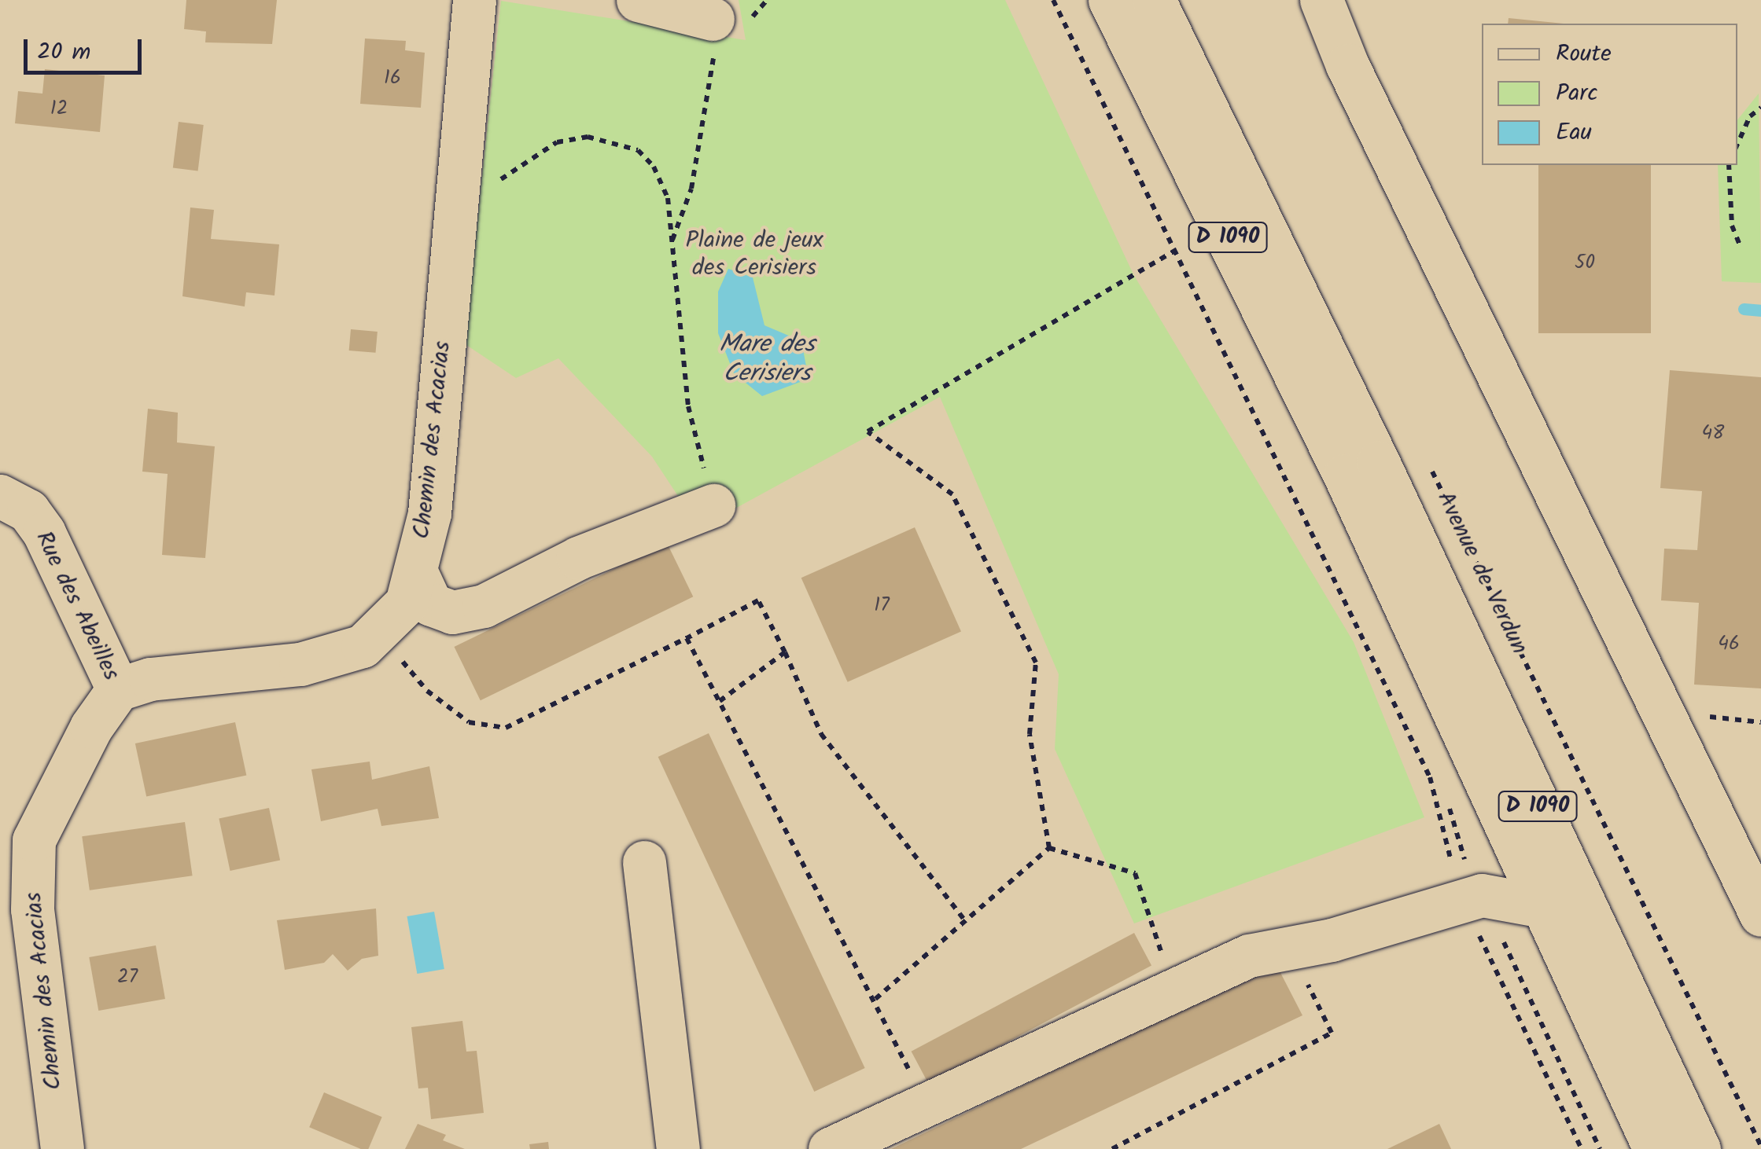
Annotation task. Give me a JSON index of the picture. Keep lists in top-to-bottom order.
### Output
{
  "streets": {
    "street": [
      "D 1090",
      "Chemin des Acacias",
      "Avenue de Verdun",
      "Rue des Abeilles"
    ]
  },
  "crossings": [
    ["Chemin des Acacias", "Rue des Abeilles"]
  ],
  "water": ["Mare des Cerisiers"],
  "parks": ["Plaine de jeux des Cerisiers"],
  "house_numbers": [
    "16",
    "12",
    "50",
    "48",
    "17",
    "46",
    "27"
  ],
  "legend": ["Route", "Parc", "Eau"],
  "scale_bar": "20 m"
}
